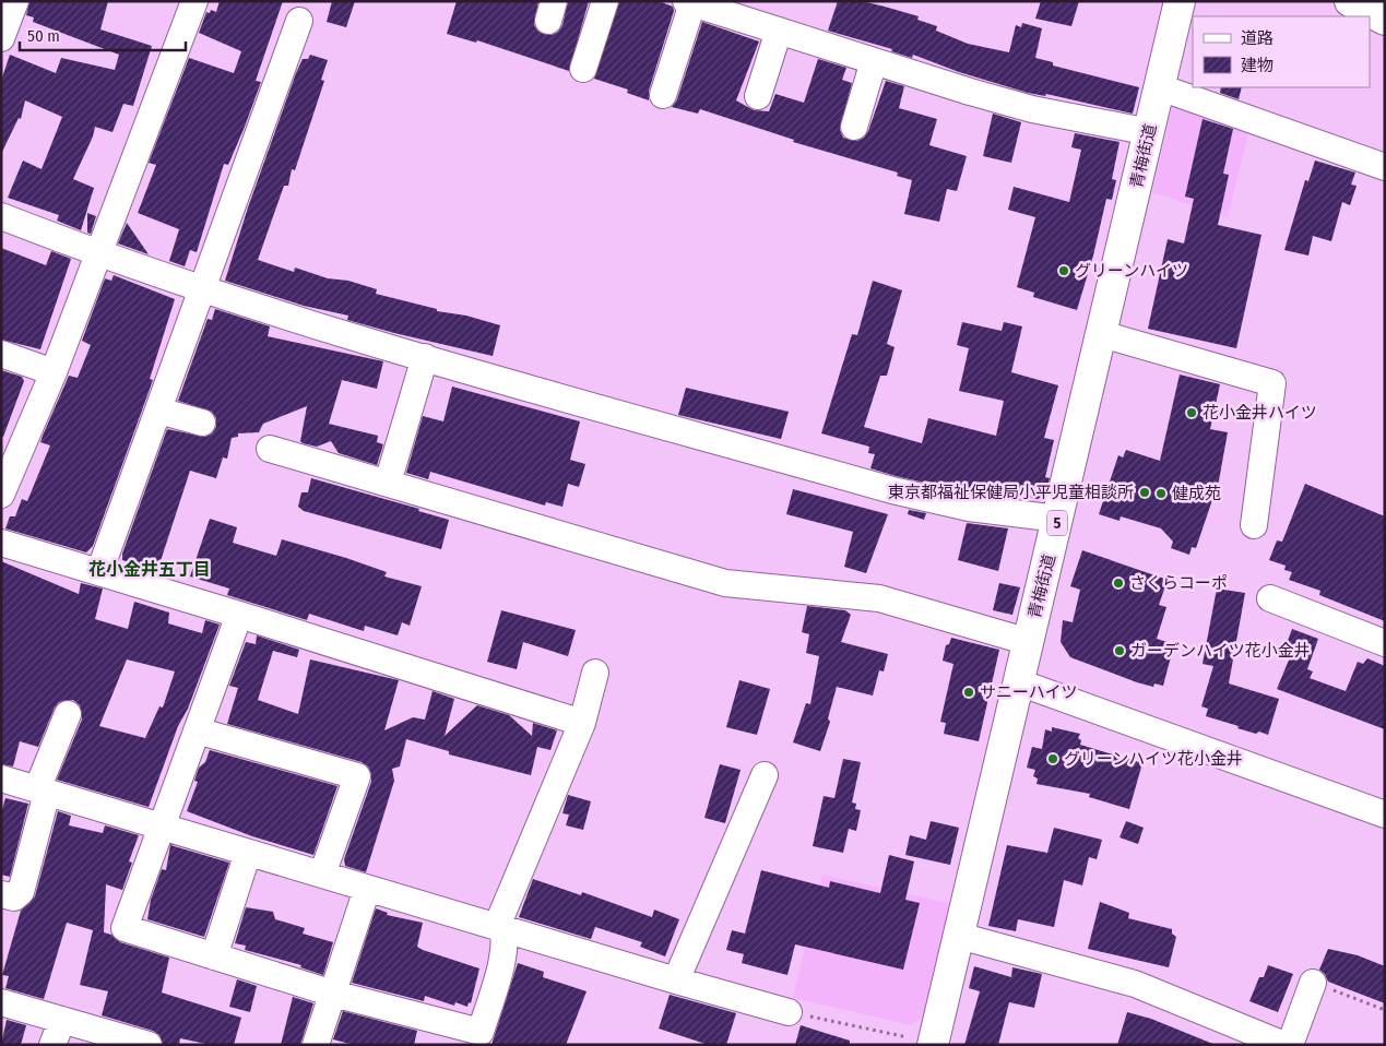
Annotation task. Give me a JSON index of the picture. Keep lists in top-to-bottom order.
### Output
{
  "streets": {
    "main road": ["青梅街道", "5"]
  },
  "districts": ["花小金井五丁目"],
  "places": [
    "グリーンハイツ",
    "花小金井ハイツ",
    "東京都福祉保健局小平児童相談所",
    "健成苑",
    "さくらコーポ",
    "ガーデンハイツ花小金井",
    "サニーハイツ",
    "グリーンハイツ花小金井"
  ],
  "legend": ["道路", "建物"],
  "scale_bar": "50 m"
}
